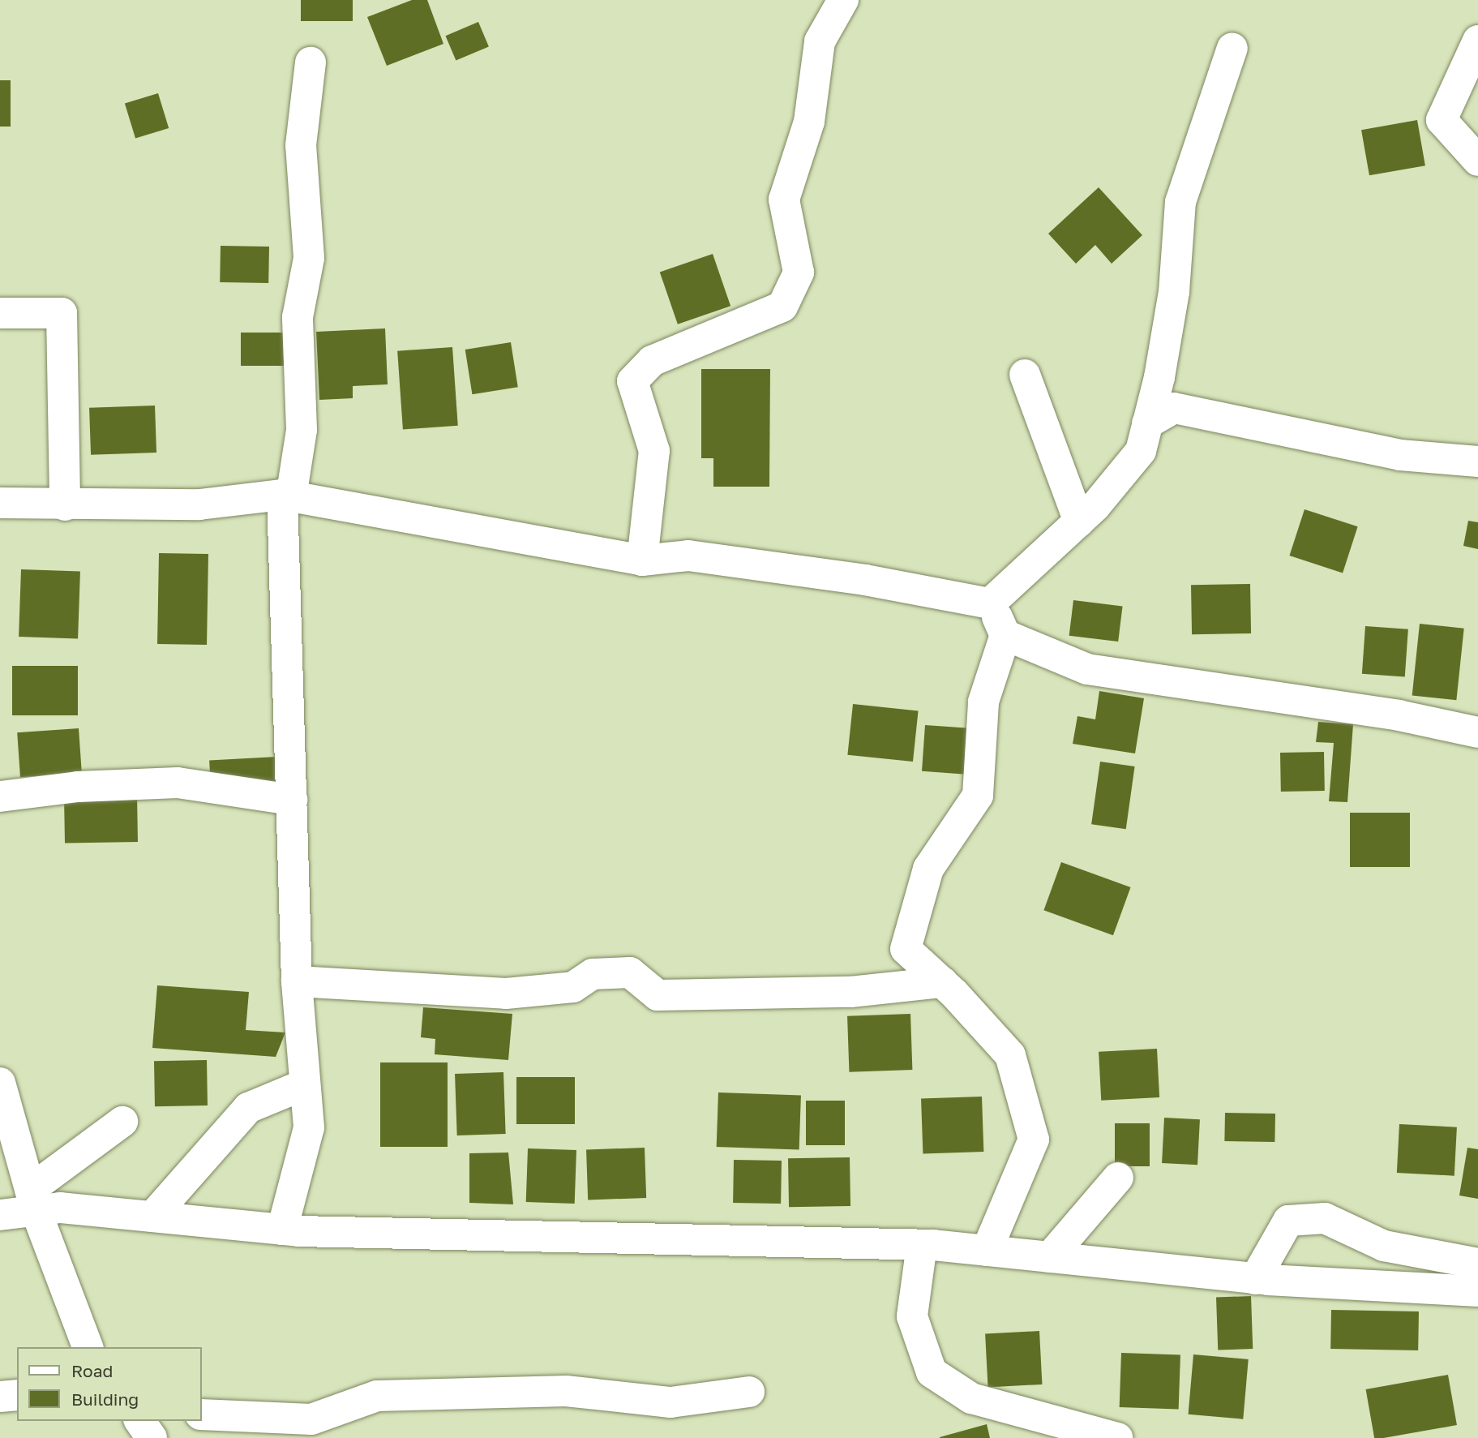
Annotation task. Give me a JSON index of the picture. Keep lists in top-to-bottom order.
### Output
{
  "legend": ["Road", "Building"]
}
